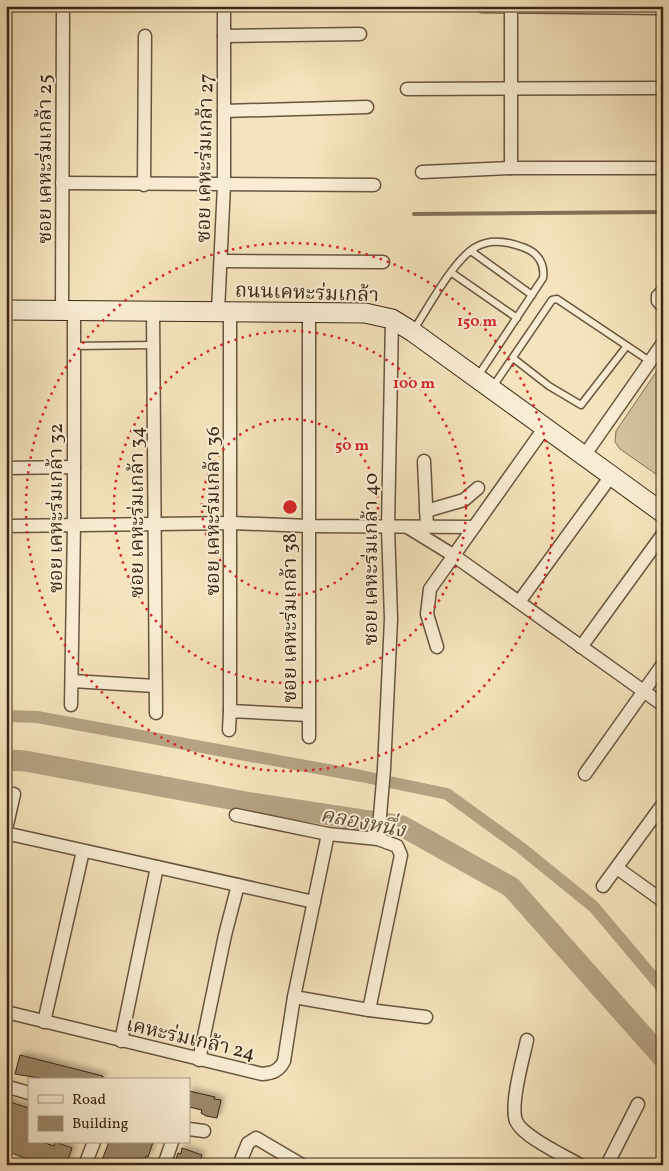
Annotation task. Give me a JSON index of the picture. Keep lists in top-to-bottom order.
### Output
{
  "streets": {
    "street": [
      "ซอย เคหะร่มเกล้า 27",
      "ซอย เคหะร่มเกล้า 25",
      "ถนนเคหะร่มเกล้า",
      "ซอย เคหะร่มเกล้า 32",
      "ซอย เคหะร่มเกล้า 36",
      "ซอย เคหะร่มเกล้า 34",
      "ซอย เคหะร่มเกล้า 40",
      "ซอย เคหะร่มเกล้า 38",
      "เคหะร่มเกล้า 24"
    ]
  },
  "crossings": [
    ["ซอย เคหะร่มเกล้า 27", "ถนนเคหะร่มเกล้า"],
    ["ซอย เคหะร่มเกล้า 27", "ซอย เคหะร่มเกล้า 36"],
    ["ซอย เคหะร่มเกล้า 25", "ถนนเคหะร่มเกล้า"],
    ["ซอย เคหะร่มเกล้า 25", "ซอย เคหะร่มเกล้า 32"],
    ["ถนนเคหะร่มเกล้า", "ซอย เคหะร่มเกล้า 32"],
    ["ถนนเคหะร่มเกล้า", "ซอย เคหะร่มเกล้า 36"],
    ["ถนนเคหะร่มเกล้า", "ซอย เคหะร่มเกล้า 34"],
    ["ถนนเคหะร่มเกล้า", "ซอย เคหะร่มเกล้า 40"],
    ["ถนนเคหะร่มเกล้า", "ซอย เคหะร่มเกล้า 38"]
  ],
  "water": ["คลองหนึ่ง"],
  "legend": ["Road", "Building"],
  "rings": ["150 m", "100 m", "50 m"]
}
